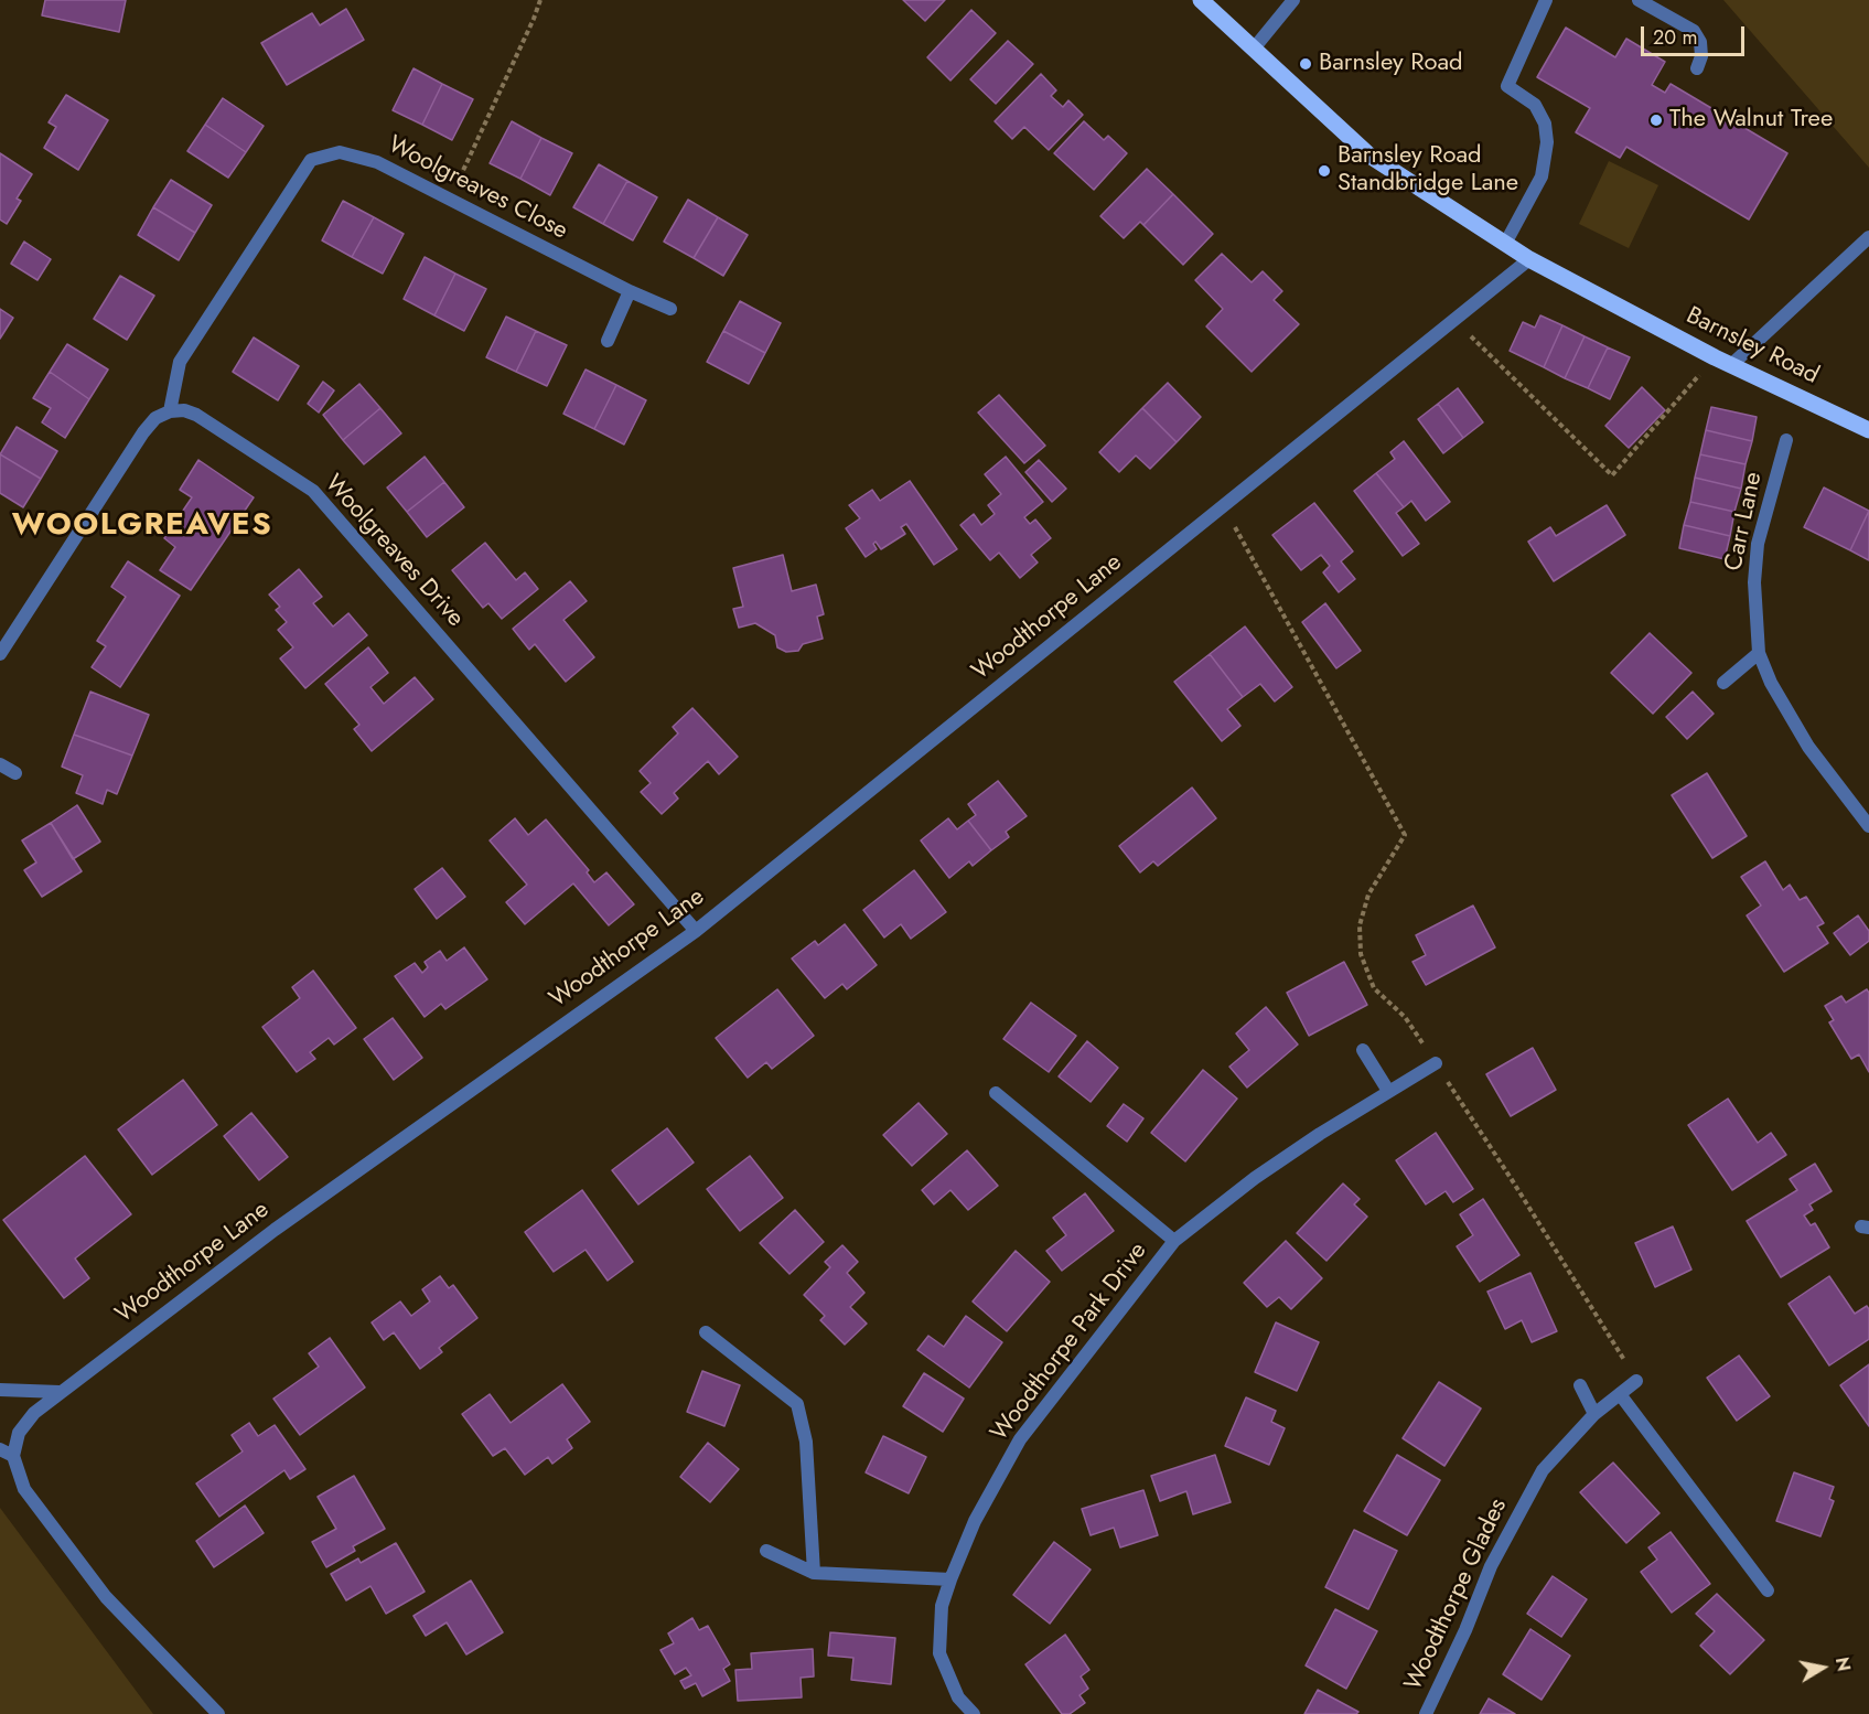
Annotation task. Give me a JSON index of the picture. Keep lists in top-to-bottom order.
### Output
{
  "streets": {
    "main road": ["Barnsley Road"],
    "street": [
      "Woolgreaves Close",
      "Carr Lane",
      "Woolgreaves Drive",
      "Woodthorpe Lane",
      "Woodthorpe Park Drive",
      "Woodthorpe Glades"
    ]
  },
  "crossings": [
    ["Woolgreaves Close", "Woolgreaves Drive"],
    ["Barnsley Road", "Woodthorpe Lane"],
    ["Woolgreaves Drive", "Woodthorpe Lane"]
  ],
  "districts": ["WOOLGREAVES"],
  "places": ["Barnsley Road", "The Walnut Tree", "Barnsley Road Standbridge Lane"],
  "scale_bar": "20 m",
  "north": "right"
}
